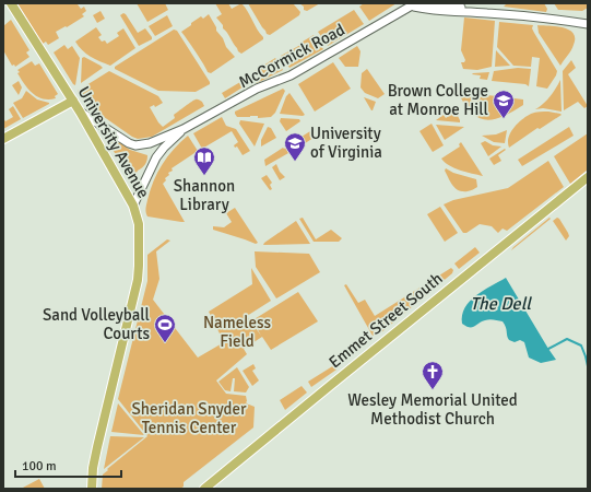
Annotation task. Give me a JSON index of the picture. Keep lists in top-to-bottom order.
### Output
{
  "streets": {
    "main road": ["University Avenue", "Emmet Street South"],
    "street": ["McCormick Road"]
  },
  "crossings": [
    ["McCormick Road", "University Avenue"]
  ],
  "water": ["The Dell"],
  "parks": ["Nameless Field", "Sheridan Snyder Tennis Center"],
  "places": {
    "school or university": ["Brown College at Monroe Hill", "University of Virginia"],
    "library": ["Shannon Library"],
    "sports": ["Sand Volleyball Courts"],
    "church": ["Wesley Memorial United Methodist Church"]
  },
  "scale_bar": "100 m"
}
